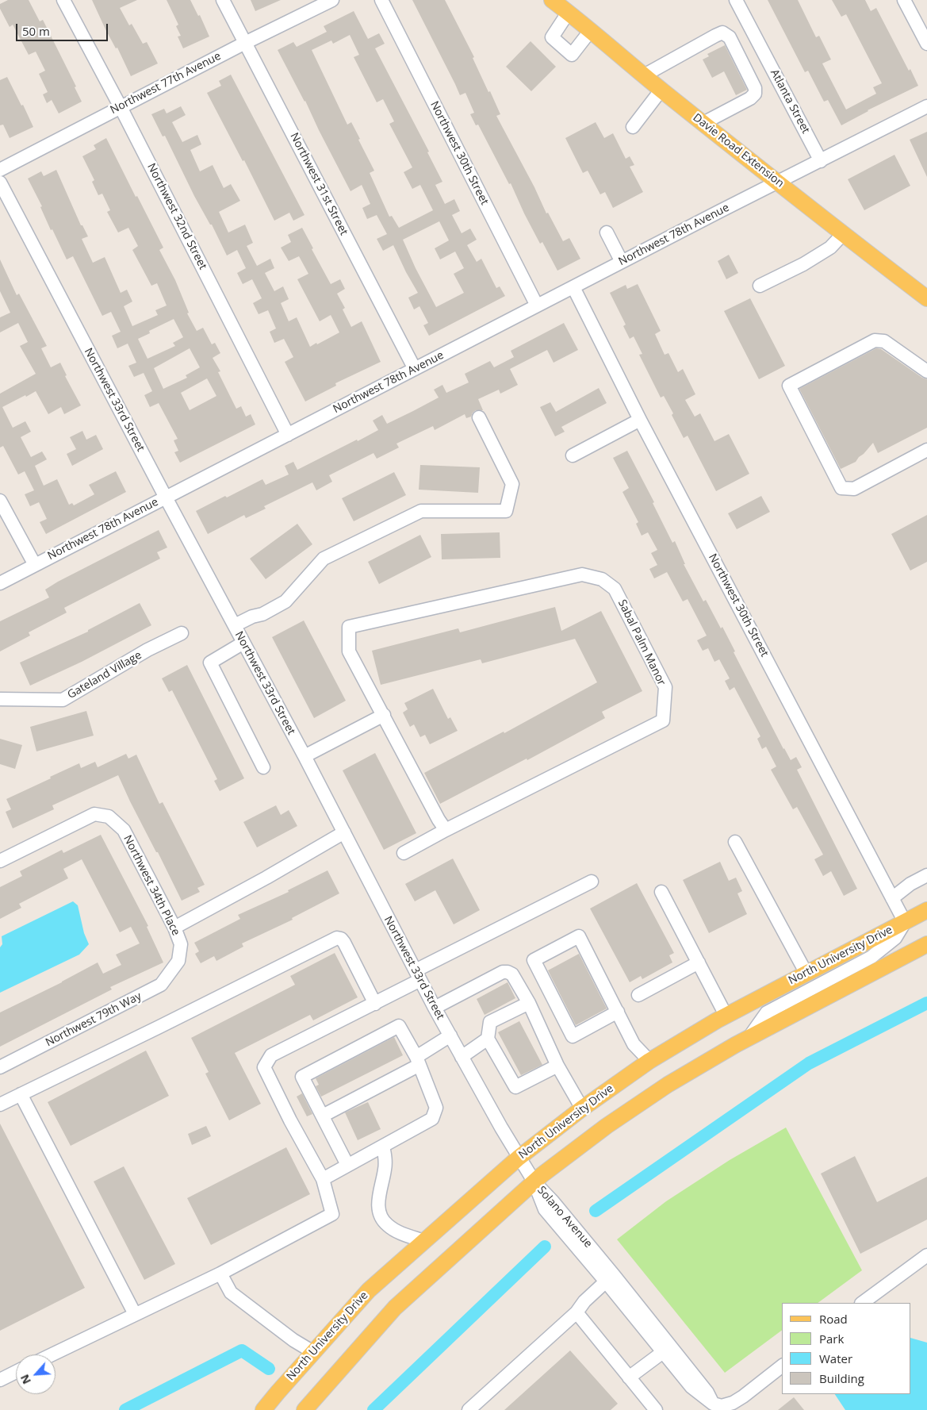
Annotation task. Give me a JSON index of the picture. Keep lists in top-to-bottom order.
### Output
{
  "streets": {
    "main road": ["Davie Road Extension", "North University Drive"],
    "street": [
      "Northwest 77th Avenue",
      "Atlanta Street",
      "Northwest 30th Street",
      "Northwest 31st Street",
      "Northwest 32nd Street",
      "Northwest 78th Avenue",
      "Northwest 33rd Street",
      "Sabal Palm Manor",
      "Gateland Village",
      "Northwest 34th Place",
      "Northwest 79th Way",
      "Solano Avenue"
    ]
  },
  "crossings": [
    ["Northwest 77th Avenue", "Northwest 31st Street"],
    ["Northwest 77th Avenue", "Northwest 32nd Street"],
    ["Davie Road Extension", "Northwest 78th Avenue"],
    ["Northwest 30th Street", "Northwest 78th Avenue"],
    ["Northwest 30th Street", "North University Drive"],
    ["Northwest 31st Street", "Northwest 78th Avenue"],
    ["Northwest 32nd Street", "Northwest 78th Avenue"],
    ["Northwest 78th Avenue", "Northwest 33rd Street"],
    ["Northwest 33rd Street", "North University Drive"],
    ["Northwest 33rd Street", "Solano Avenue"],
    ["Northwest 34th Place", "Northwest 79th Way"]
  ],
  "legend": [
    "Road",
    "Park",
    "Water",
    "Building"
  ],
  "scale_bar": "50 m",
  "north": "bottom left"
}
